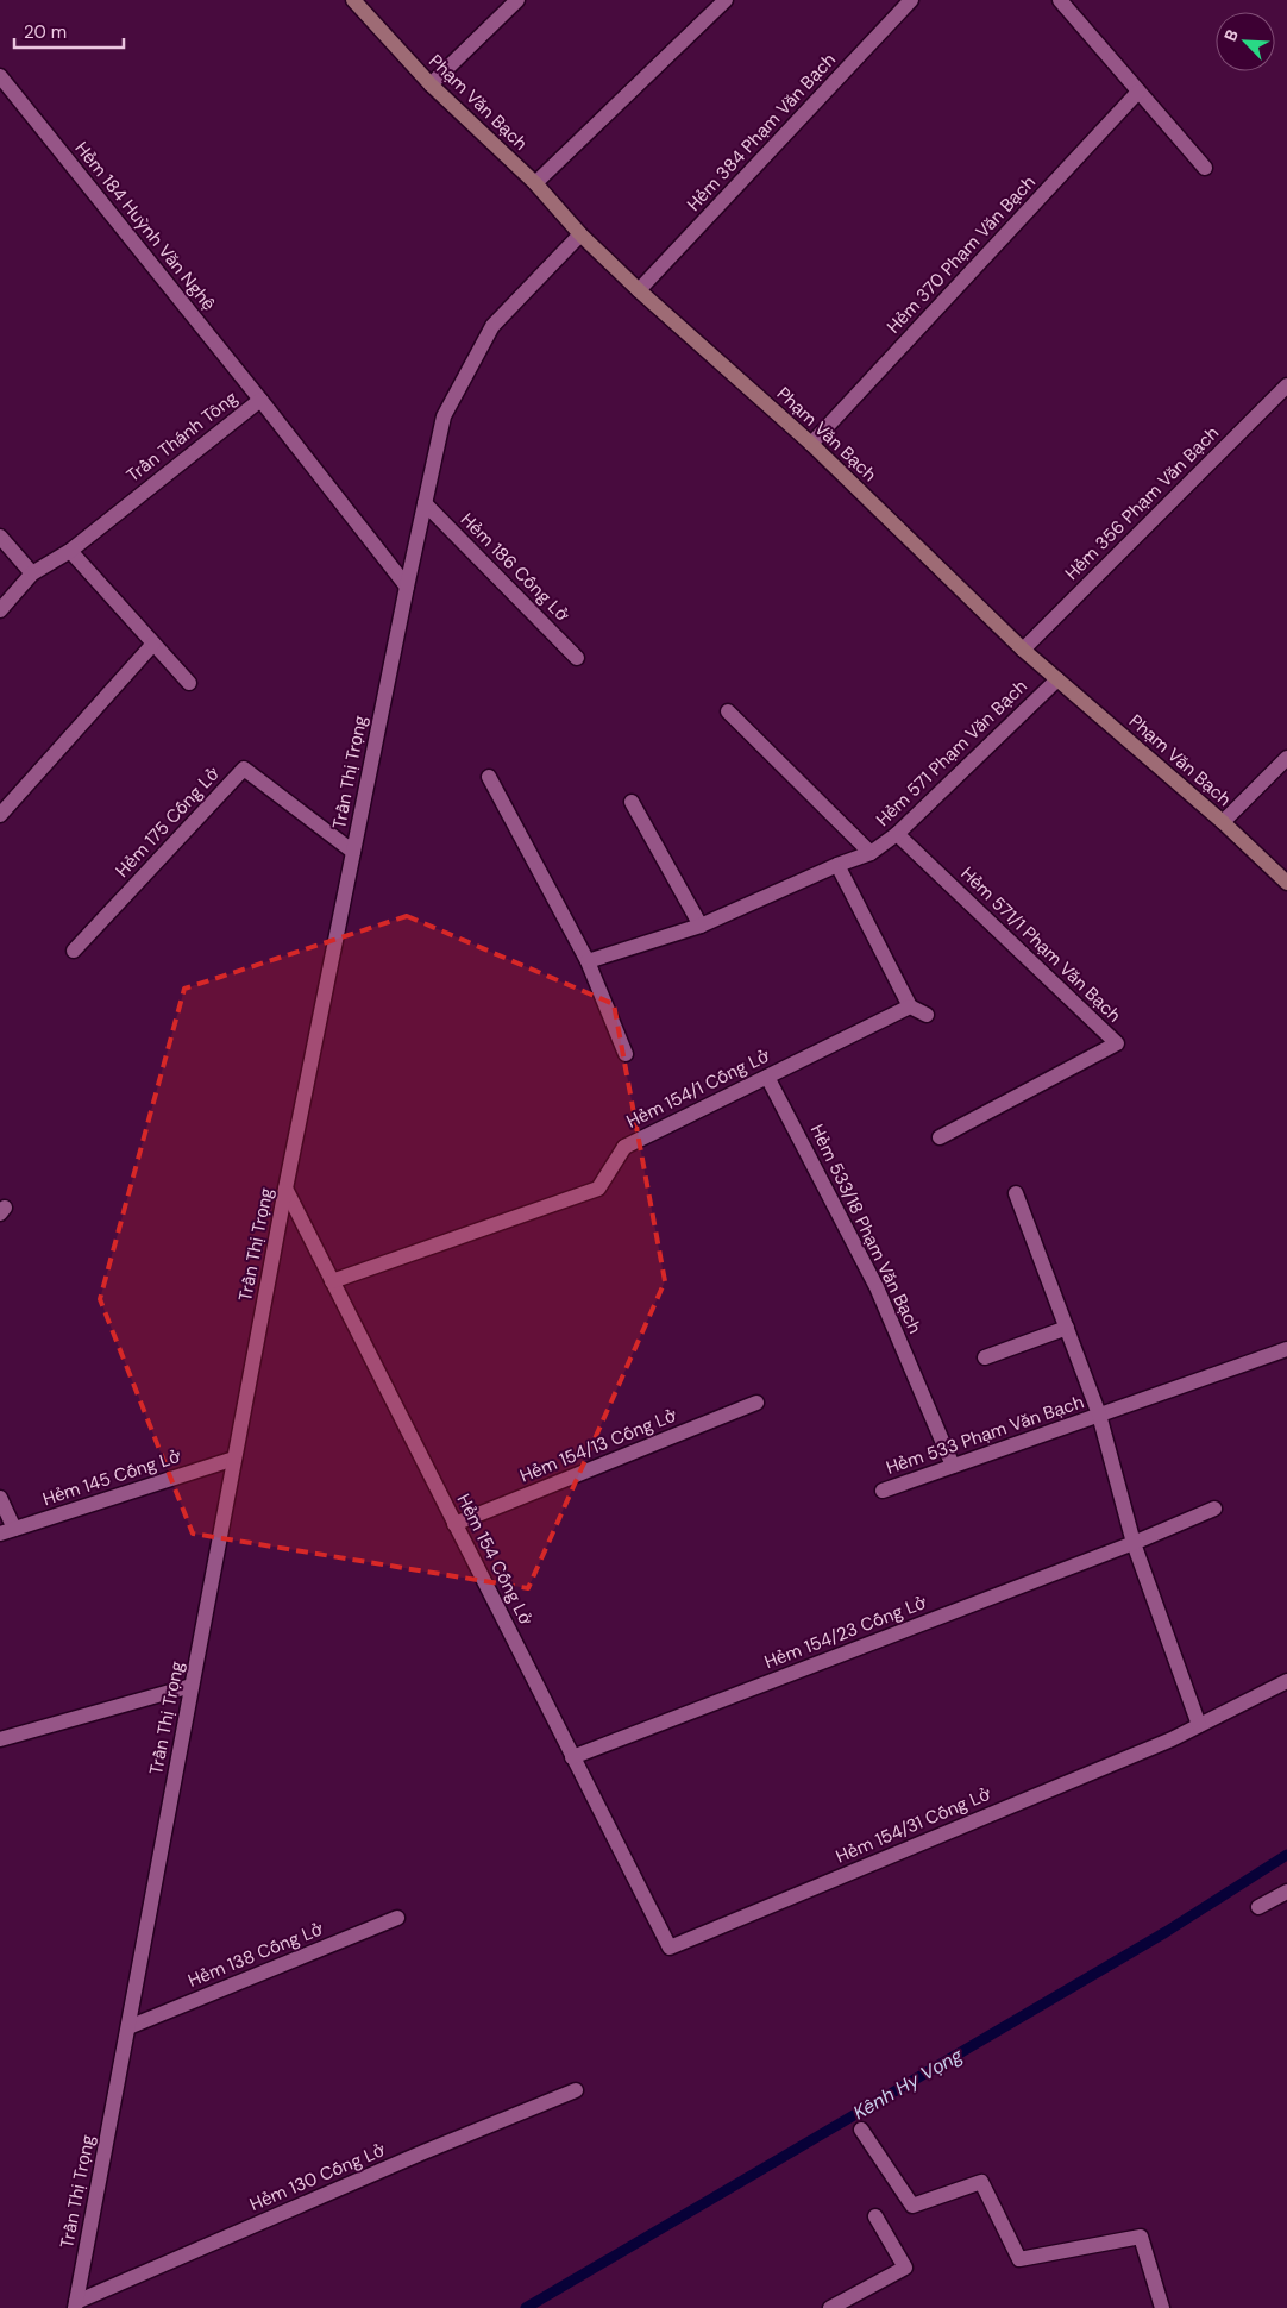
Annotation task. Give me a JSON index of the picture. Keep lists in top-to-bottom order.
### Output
{
  "streets": {
    "street": [
      "Phạm Văn Bạch",
      "Hẻm 384 Phạm Văn Bạch",
      "Hẻm 184 Huỳnh Văn Nghệ",
      "Hẻm 370 Phạm Văn Bạch",
      "Trần Thánh Tông",
      "Hẻm 356 Phạm Văn Bạch",
      "Hẻm 186 Cống Lở",
      "Hẻm 571 Phạm Văn Bạch",
      "Trần Thị Trọng",
      "Hẻm 175 Cống Lở",
      "Hẻm 571/1 Phạm Văn Bạch",
      "Hẻm 154/1 Cống Lở",
      "Hẻm 533/18 Phạm Văn Bạch",
      "Hẻm 533 Phạm Văn Bạch",
      "Hẻm 154/13 Cống Lở",
      "Hẻm 145 Cống Lở",
      "Hẻm 154 Cống Lở",
      "Hẻm 154/23 Cống Lở",
      "Hẻm 154/31 Cống Lở",
      "Hẻm 138 Cống Lở",
      "Hẻm 130 Cống Lở"
    ]
  },
  "crossings": [
    ["Phạm Văn Bạch", "Hẻm 384 Phạm Văn Bạch"],
    ["Phạm Văn Bạch", "Hẻm 370 Phạm Văn Bạch"],
    ["Phạm Văn Bạch", "Hẻm 356 Phạm Văn Bạch"],
    ["Phạm Văn Bạch", "Hẻm 571 Phạm Văn Bạch"],
    ["Phạm Văn Bạch", "Trần Thị Trọng"],
    ["Hẻm 184 Huỳnh Văn Nghệ", "Trần Thánh Tông"],
    ["Trần Thánh Tông", "Trần Thị Trọng"],
    ["Hẻm 186 Cống Lở", "Trần Thị Trọng"],
    ["Hẻm 571 Phạm Văn Bạch", "Hẻm 571/1 Phạm Văn Bạch"],
    ["Trần Thị Trọng", "Hẻm 175 Cống Lở"],
    ["Trần Thị Trọng", "Hẻm 145 Cống Lở"],
    ["Trần Thị Trọng", "Hẻm 154 Cống Lở"],
    ["Trần Thị Trọng", "Hẻm 138 Cống Lở"],
    ["Trần Thị Trọng", "Hẻm 130 Cống Lở"],
    ["Hẻm 154/1 Cống Lở", "Hẻm 533/18 Phạm Văn Bạch"],
    ["Hẻm 154/1 Cống Lở", "Hẻm 154 Cống Lở"],
    ["Hẻm 533/18 Phạm Văn Bạch", "Hẻm 533 Phạm Văn Bạch"],
    ["Hẻm 533 Phạm Văn Bạch", "Hẻm 154/23 Cống Lở"],
    ["Hẻm 154/13 Cống Lở", "Hẻm 154 Cống Lở"],
    ["Hẻm 154 Cống Lở", "Hẻm 154/23 Cống Lở"],
    ["Hẻm 154 Cống Lở", "Hẻm 154/31 Cống Lở"]
  ],
  "water": ["Kênh Hy Vọng"],
  "scale_bar": "20 m",
  "north": "top left"
}
